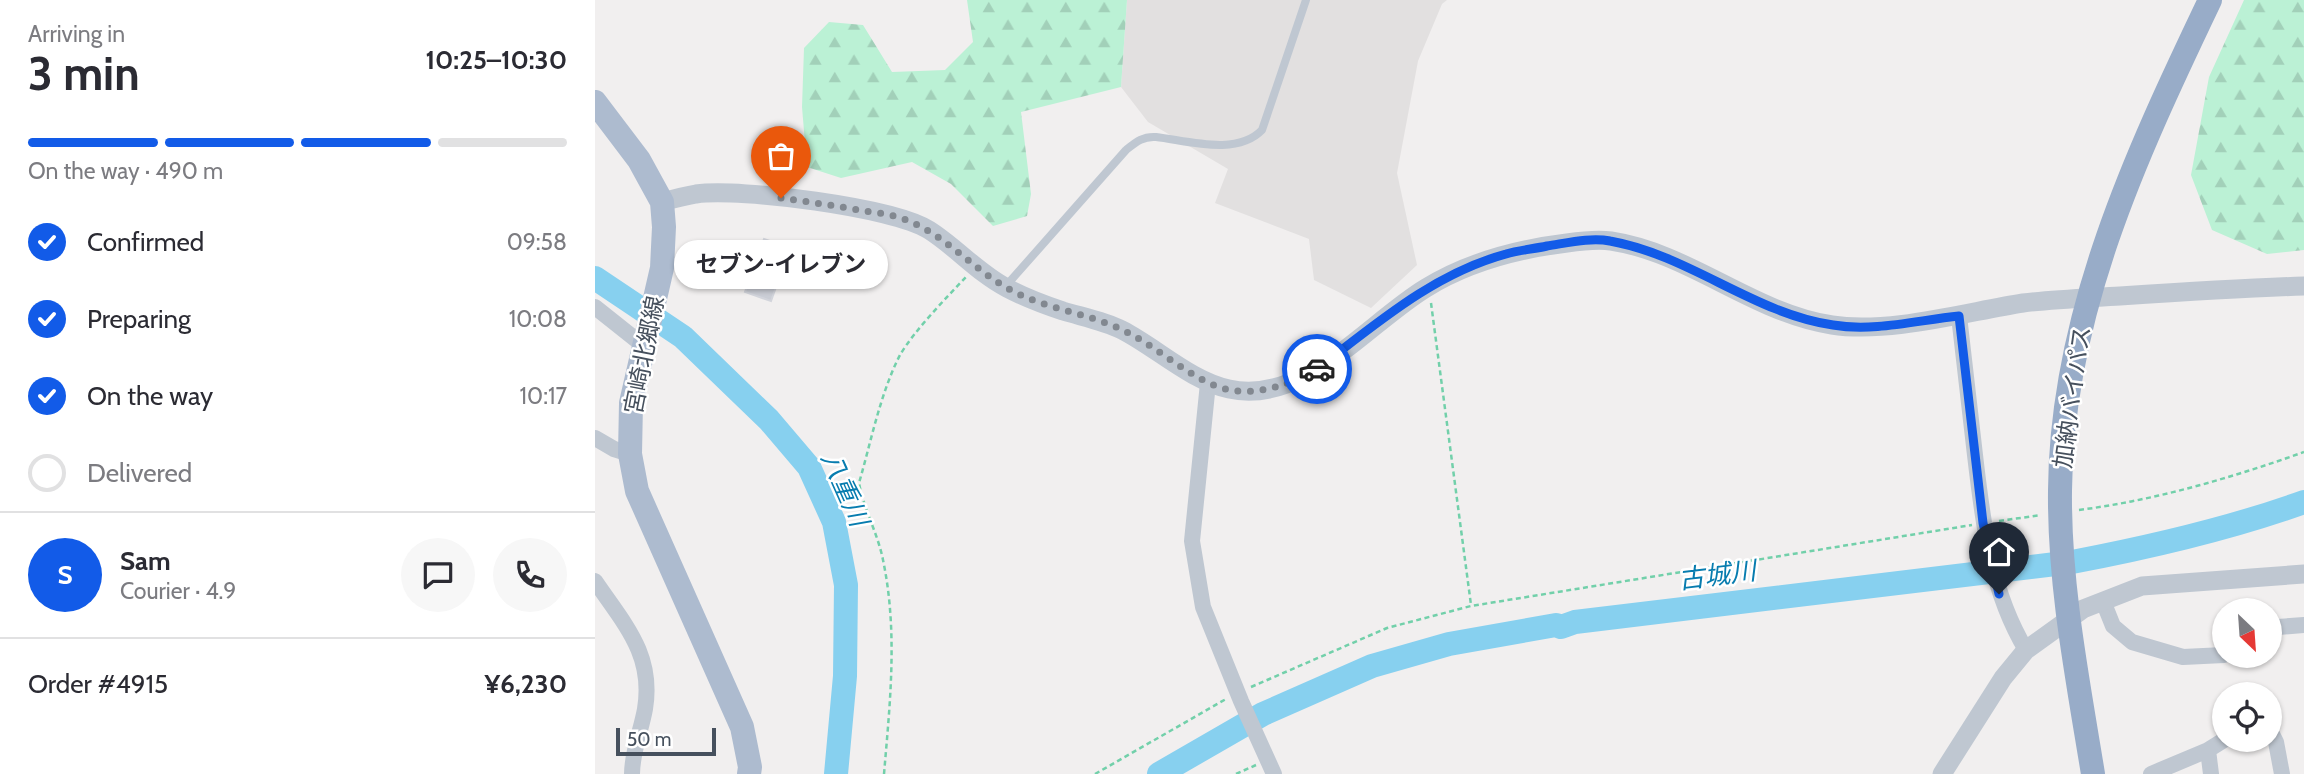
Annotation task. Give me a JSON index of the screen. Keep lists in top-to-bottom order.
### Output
{
  "streets": {
    "highway": ["加納バイパス"],
    "main road": ["宮崎北郷線"]
  },
  "water": ["八重川", "古城川"],
  "places": ["セブン-イレブン"],
  "scale_bar": "50 m",
  "north": "bottom right",
  "page": {
    "heading": ["3 min", "Arriving in", "10:25–10:30"],
    "panel": [
      "Sam",
      "Courier · 4.9",
      "Order #4915",
      "¥6,230"
    ],
    "bar": "On the way · 490 m",
    "list": [
      ["Confirmed", "09:58"],
      ["Preparing", "10:08"],
      ["On the way", "10:17"],
      "Delivered"
    ],
    "bubble": "セブン-イレブン",
    "round": "S",
    "scale": "50 m"
  }
}
